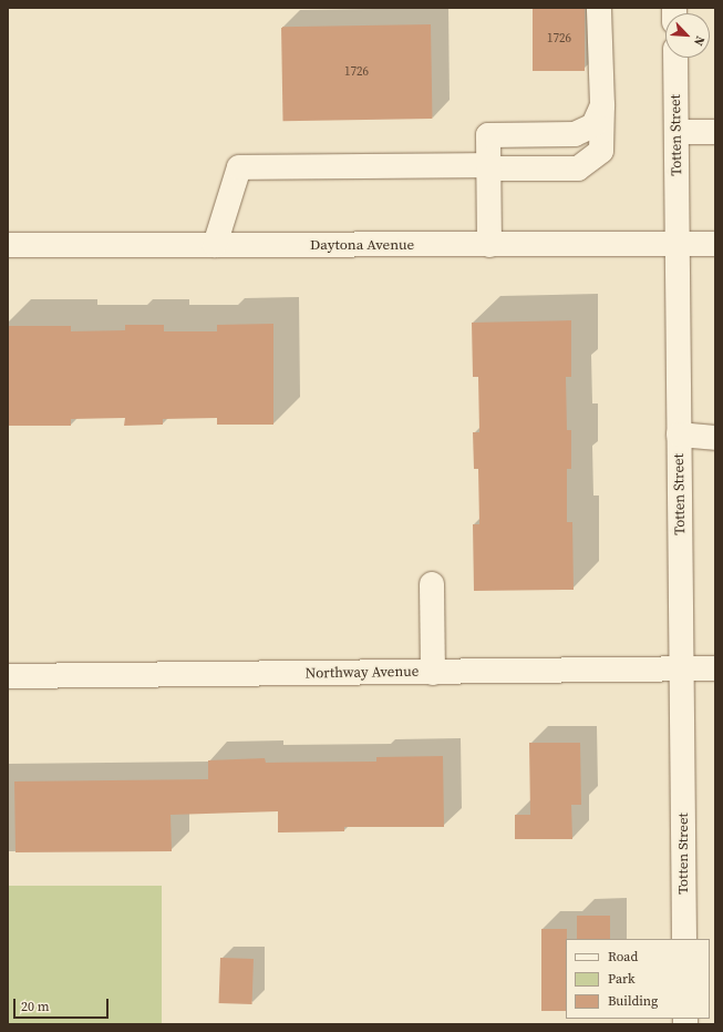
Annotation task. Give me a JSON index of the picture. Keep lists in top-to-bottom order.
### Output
{
  "streets": {
    "street": ["Totten Street", "Daytona Avenue", "Northway Avenue"]
  },
  "crossings": [
    ["Totten Street", "Daytona Avenue"],
    ["Totten Street", "Northway Avenue"]
  ],
  "house_numbers": ["1726", "1726"],
  "legend": ["Road", "Park", "Building"],
  "scale_bar": "20 m",
  "north": "bottom right"
}
